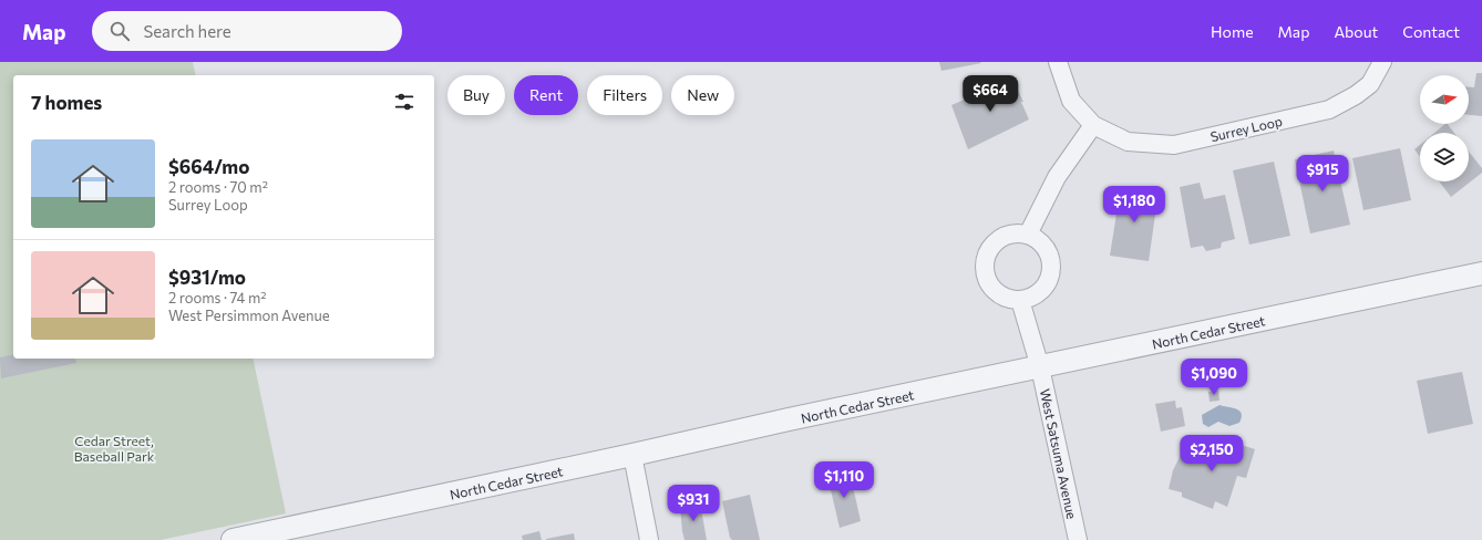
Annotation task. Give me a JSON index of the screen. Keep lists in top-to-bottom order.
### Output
{
  "streets": {
    "street": ["Surrey Loop", "North Cedar Street", "West Satsuma Avenue"]
  },
  "crossings": [
    ["North Cedar Street", "West Satsuma Avenue"]
  ],
  "parks": ["Cedar Street, Baseball Park"],
  "north": "right",
  "page": {
    "header": "Map",
    "search": "Search here",
    "nav": [
      "Home",
      "Map",
      "About",
      "Contact"
    ],
    "price": [
      "$664",
      "$915",
      "$1,180",
      "$1,090",
      "$2,150",
      "$1,110",
      "$931"
    ],
    "chip": [
      "Buy",
      "Rent",
      "Filters",
      "New"
    ],
    "heading": "7 homes",
    "list": [
      {
        "name": "$664/mo",
        "note": "2 rooms · 70 m² · Surrey Loop"
      },
      {
        "name": "$931/mo",
        "note": "2 rooms · 74 m² · West Persimmon Avenue"
      }
    ]
  }
}
